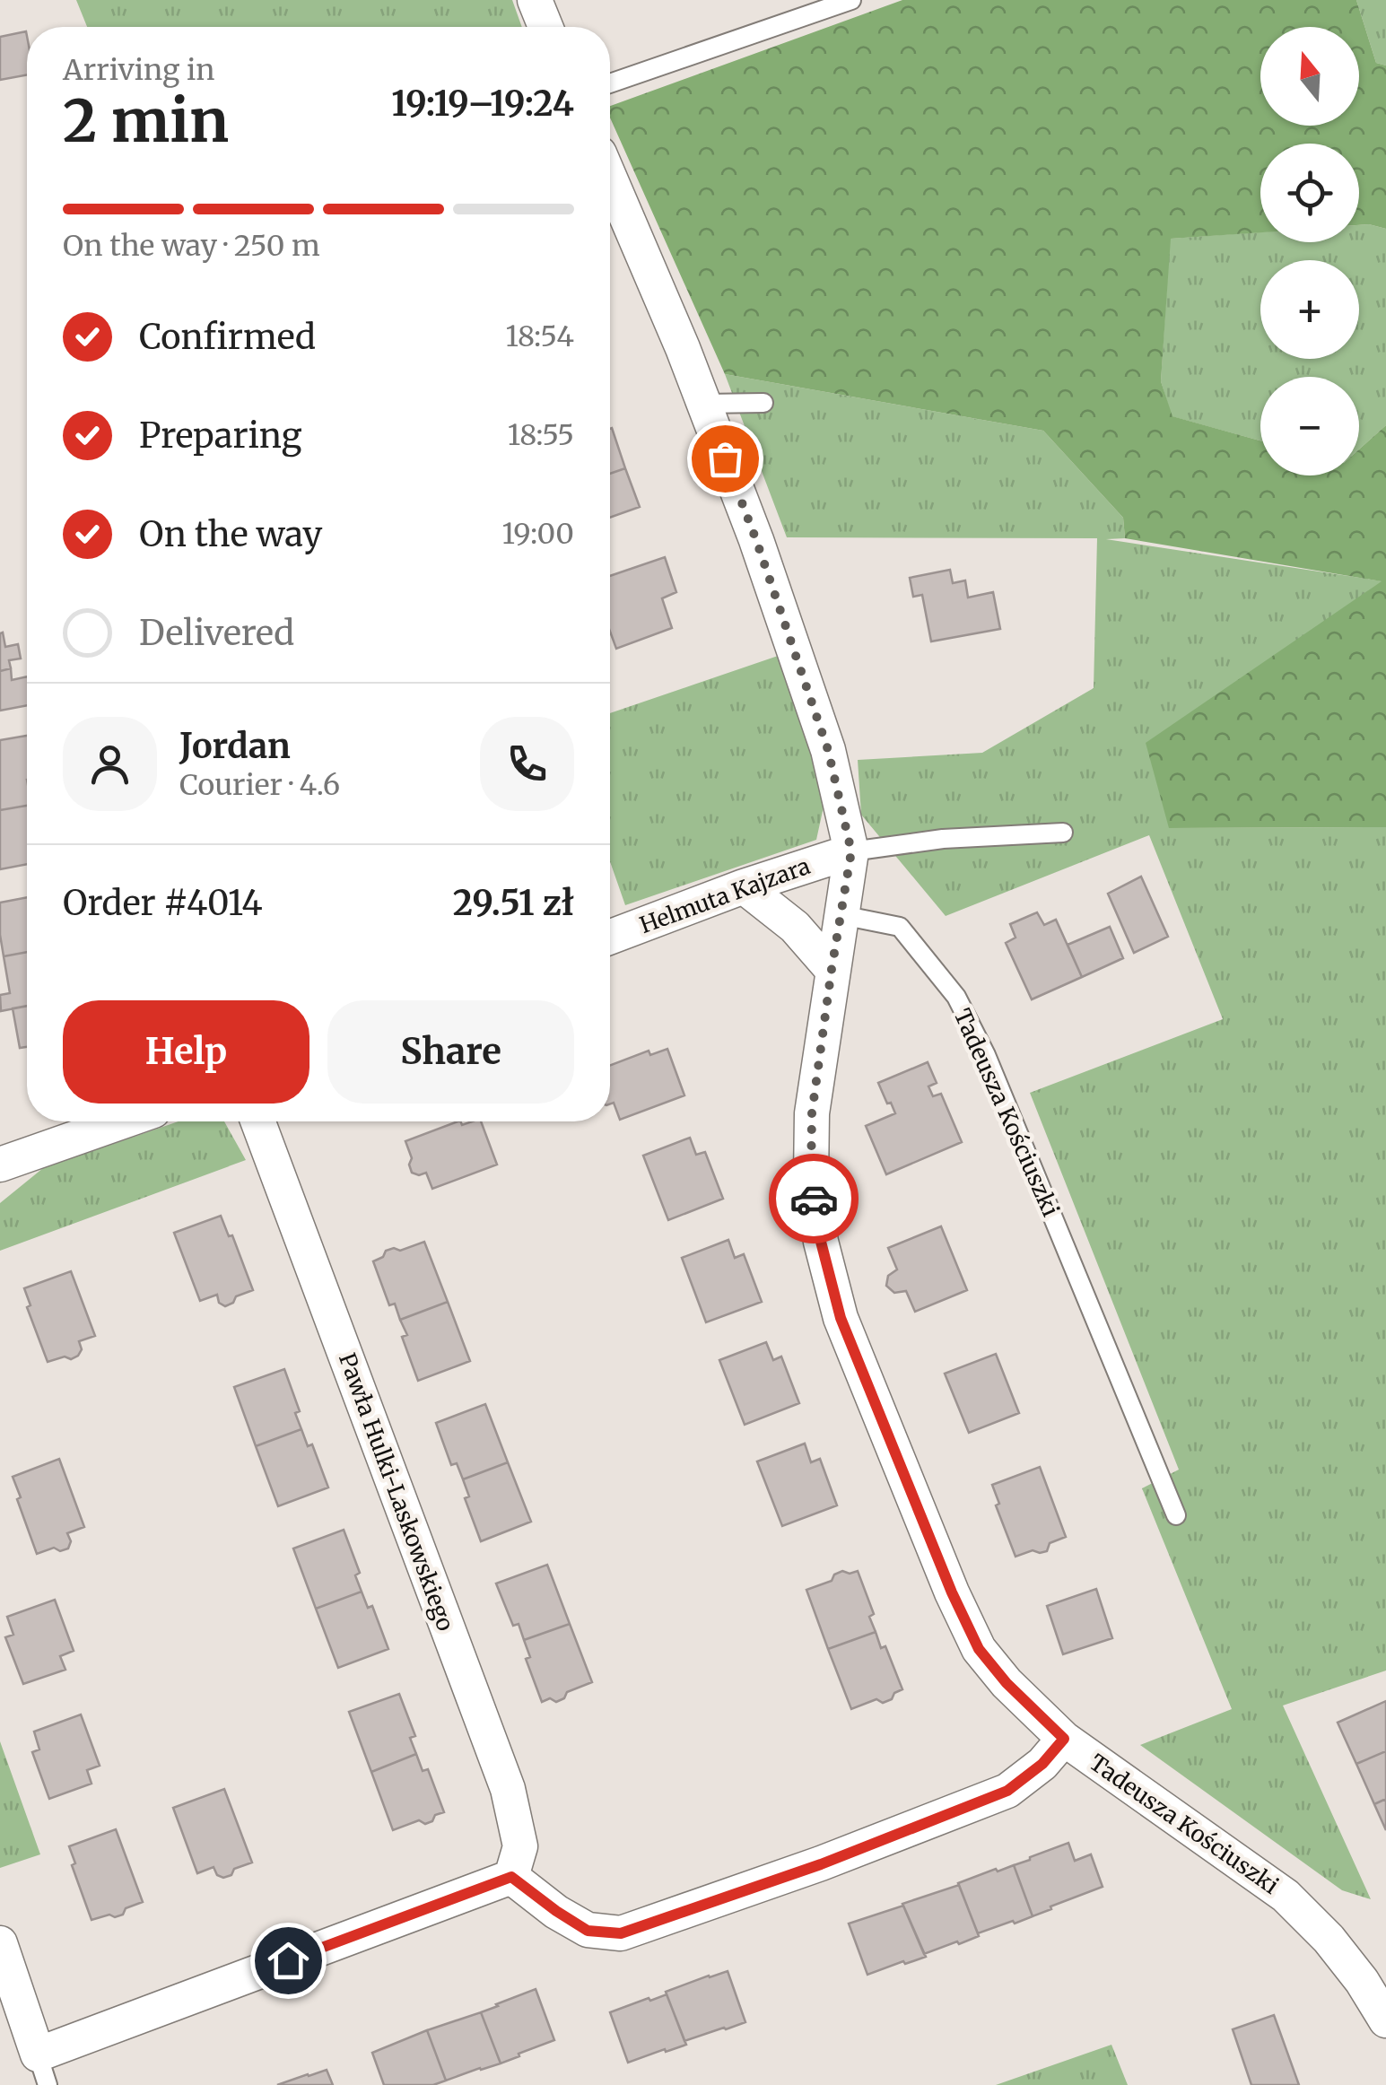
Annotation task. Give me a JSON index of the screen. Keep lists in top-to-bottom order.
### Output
{
  "streets": {
    "street": ["Helmuta Kajzara", "Tadeusza Kościuszki", "Pawła Hulki-Laskowskiego"]
  },
  "crossings": [
    ["Helmuta Kajzara", "Tadeusza Kościuszki"]
  ],
  "north": "top",
  "page": {
    "map_buttons": ["+", "−"],
    "heading": ["2 min", "Arriving in", "19:19–19:24"],
    "panel": [
      "Jordan",
      "Courier · 4.6",
      "Order #4014",
      "29.51 zł"
    ],
    "bar": "On the way · 250 m",
    "list": [
      ["Confirmed", "18:54"],
      ["Preparing", "18:55"],
      ["On the way", "19:00"],
      "Delivered"
    ],
    "buttons": ["Help", "Share"]
  }
}
